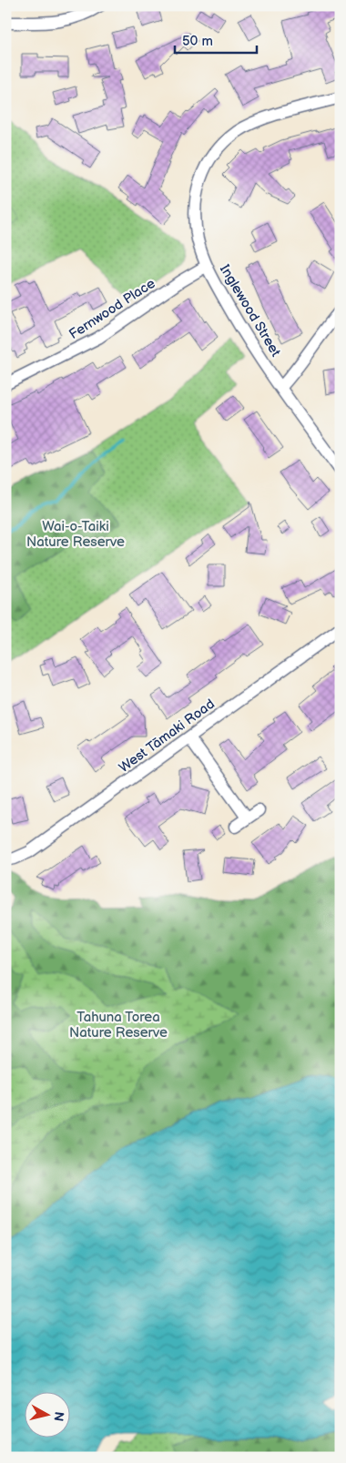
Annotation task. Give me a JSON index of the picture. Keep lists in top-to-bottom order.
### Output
{
  "streets": {
    "street": ["Fernwood Place", "Inglewood Street", "West Tāmaki Road"]
  },
  "crossings": [
    ["Fernwood Place", "Inglewood Street"]
  ],
  "parks": ["Wai-o-Taiki Nature Reserve", "Tahuna Torea Nature Reserve"],
  "scale_bar": "50 m",
  "north": "right"
}
